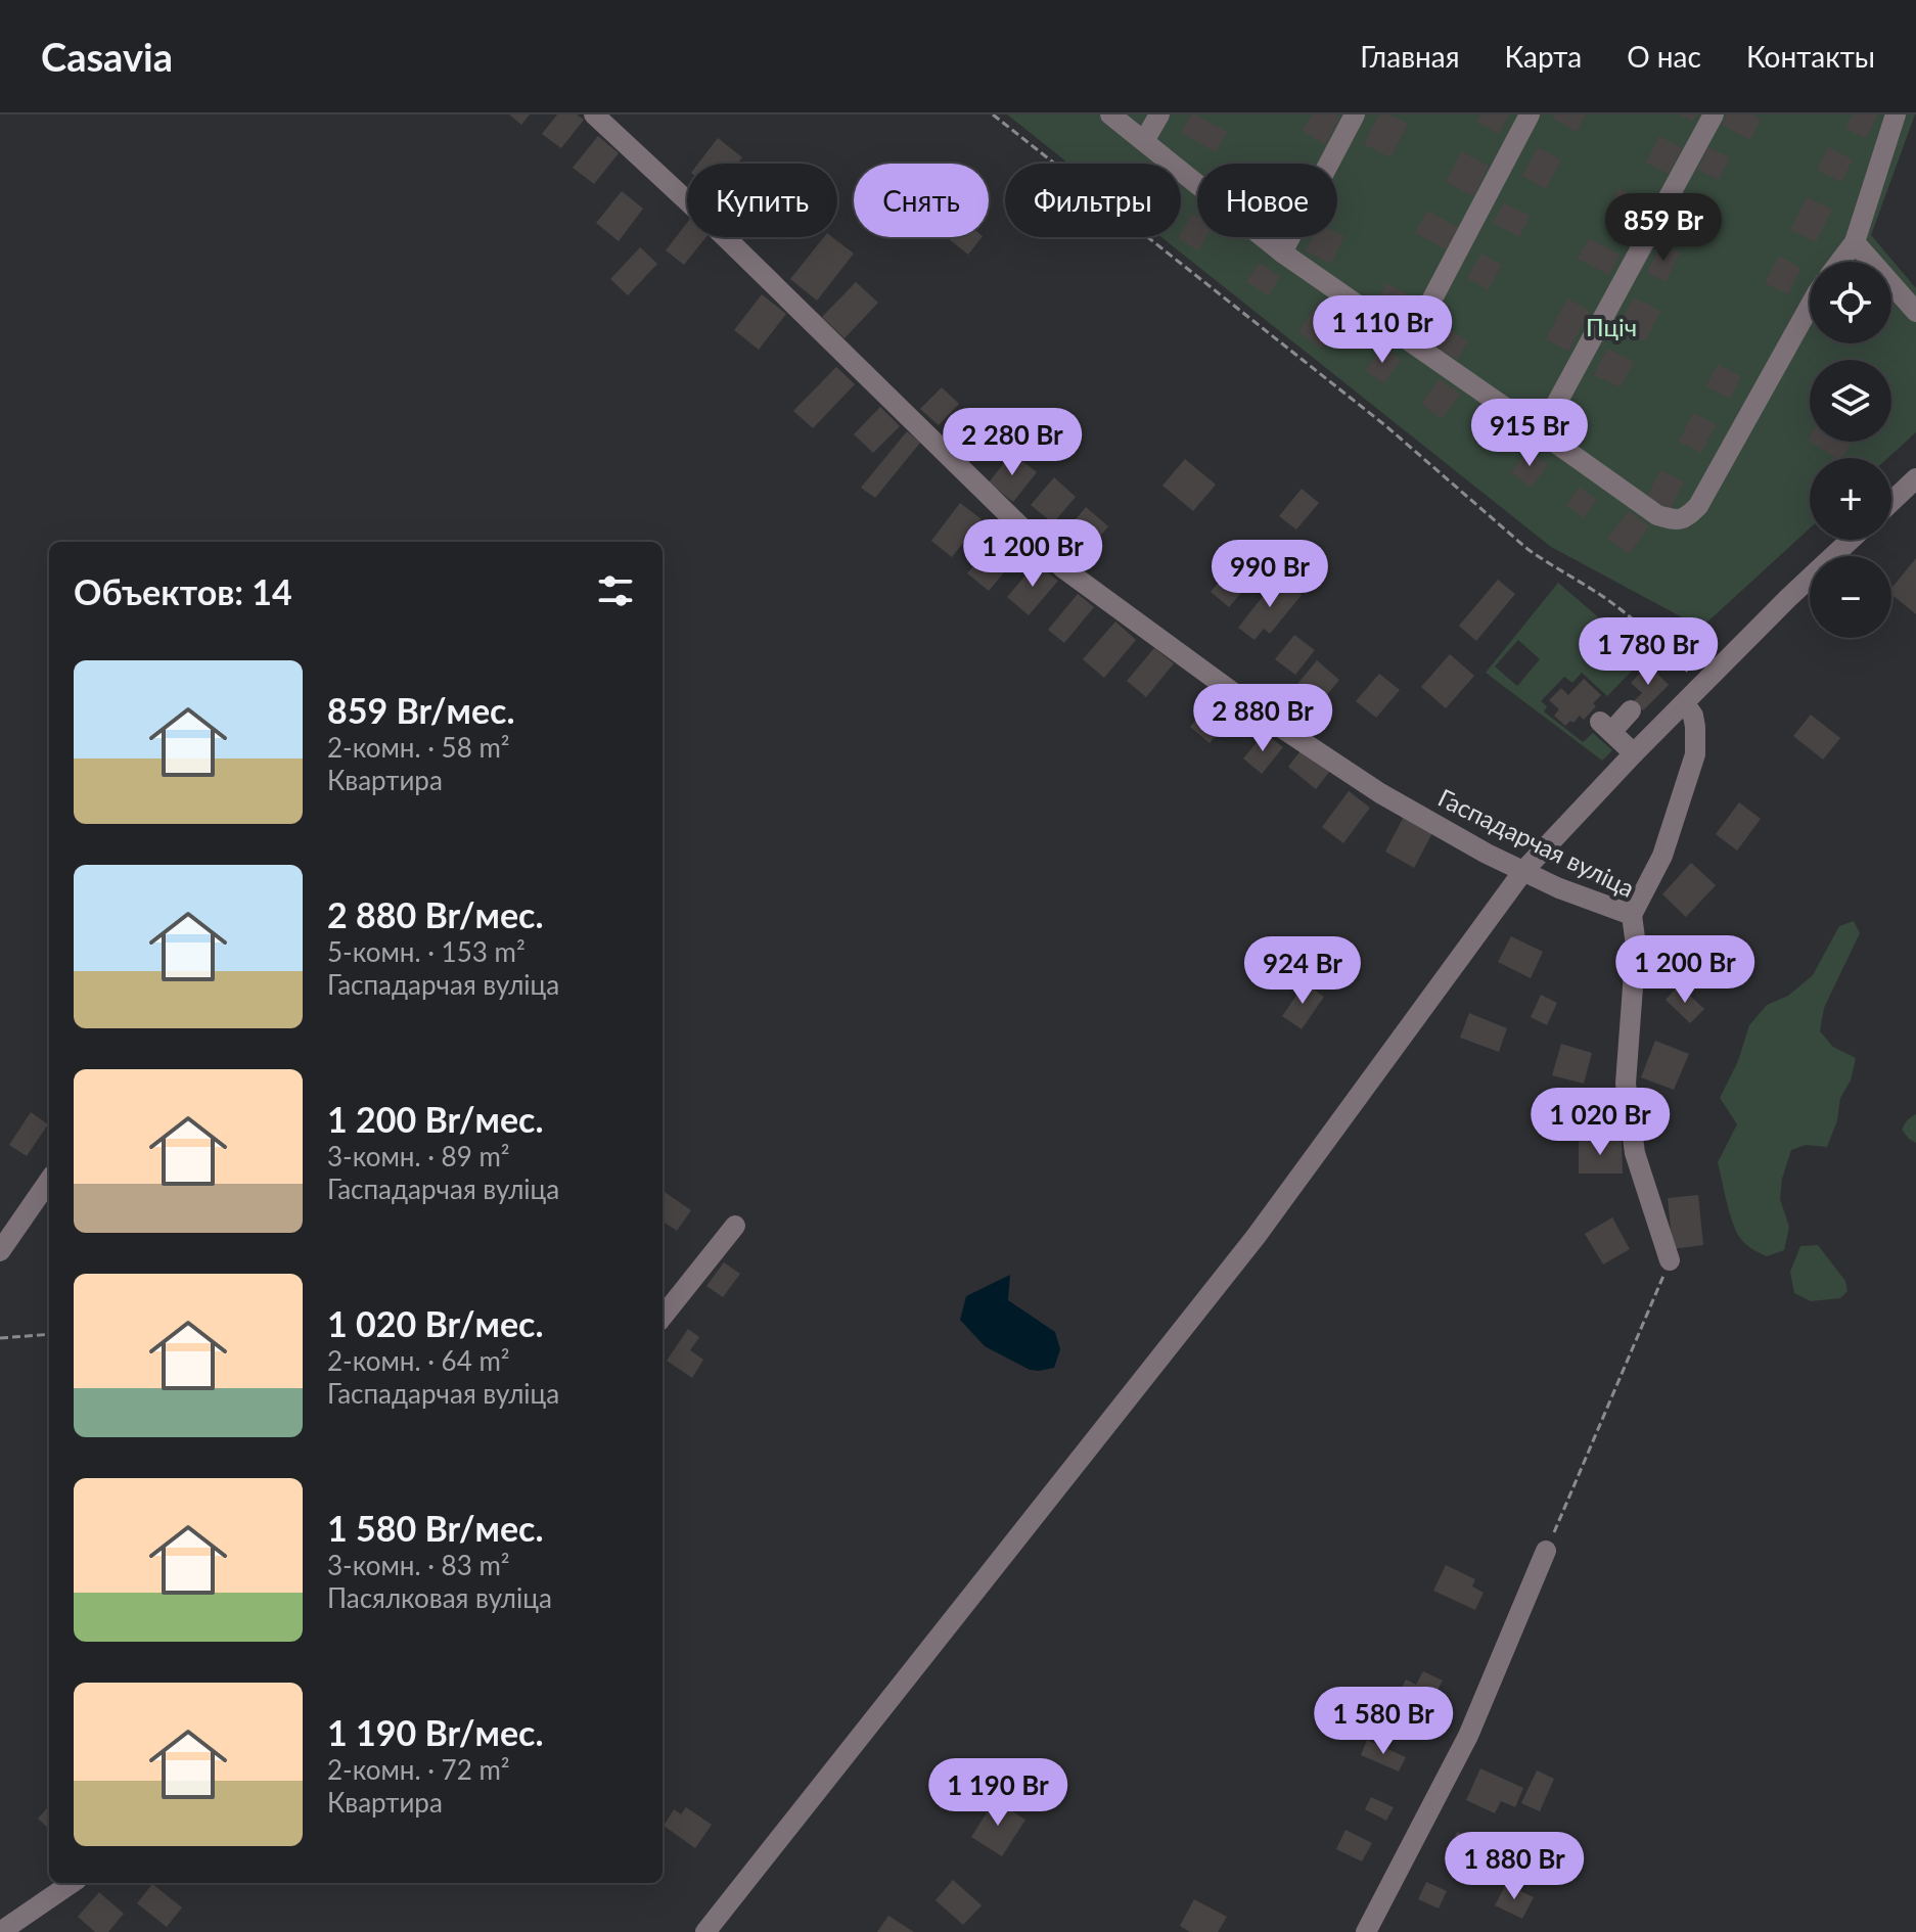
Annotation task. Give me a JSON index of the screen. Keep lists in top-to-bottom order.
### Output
{
  "streets": {
    "street": ["Гаспадарчая вуліца"]
  },
  "parks": ["Пціч"],
  "page": {
    "header": "Casavia",
    "nav": [
      "Главная",
      "Карта",
      "О нас",
      "Контакты"
    ],
    "chip": [
      "Купить",
      "Снять",
      "Фильтры",
      "Новое"
    ],
    "price": [
      "859 Br",
      "1 110 Br",
      "915 Br",
      "2 280 Br",
      "1 200 Br",
      "990 Br",
      "1 780 Br",
      "2 880 Br",
      "1 200 Br",
      "924 Br",
      "1 020 Br",
      "1 580 Br",
      "1 190 Br",
      "1 880 Br"
    ],
    "map_buttons": ["+", "−"],
    "heading": "Объектов: 14",
    "list": [
      {
        "name": "859 Br/мес.",
        "note": "2-комн. · 58 m² · Квартира"
      },
      {
        "name": "2 880 Br/мес.",
        "note": "5-комн. · 153 m² · Гаспадарчая вуліца"
      },
      {
        "name": "1 200 Br/мес.",
        "note": "3-комн. · 89 m² · Гаспадарчая вуліца"
      },
      {
        "name": "1 020 Br/мес.",
        "note": "2-комн. · 64 m² · Гаспадарчая вуліца"
      },
      {
        "name": "1 580 Br/мес.",
        "note": "3-комн. · 83 m² · Пасялковая вуліца"
      },
      {
        "name": "1 190 Br/мес.",
        "note": "2-комн. · 72 m² · Квартира"
      }
    ]
  }
}
